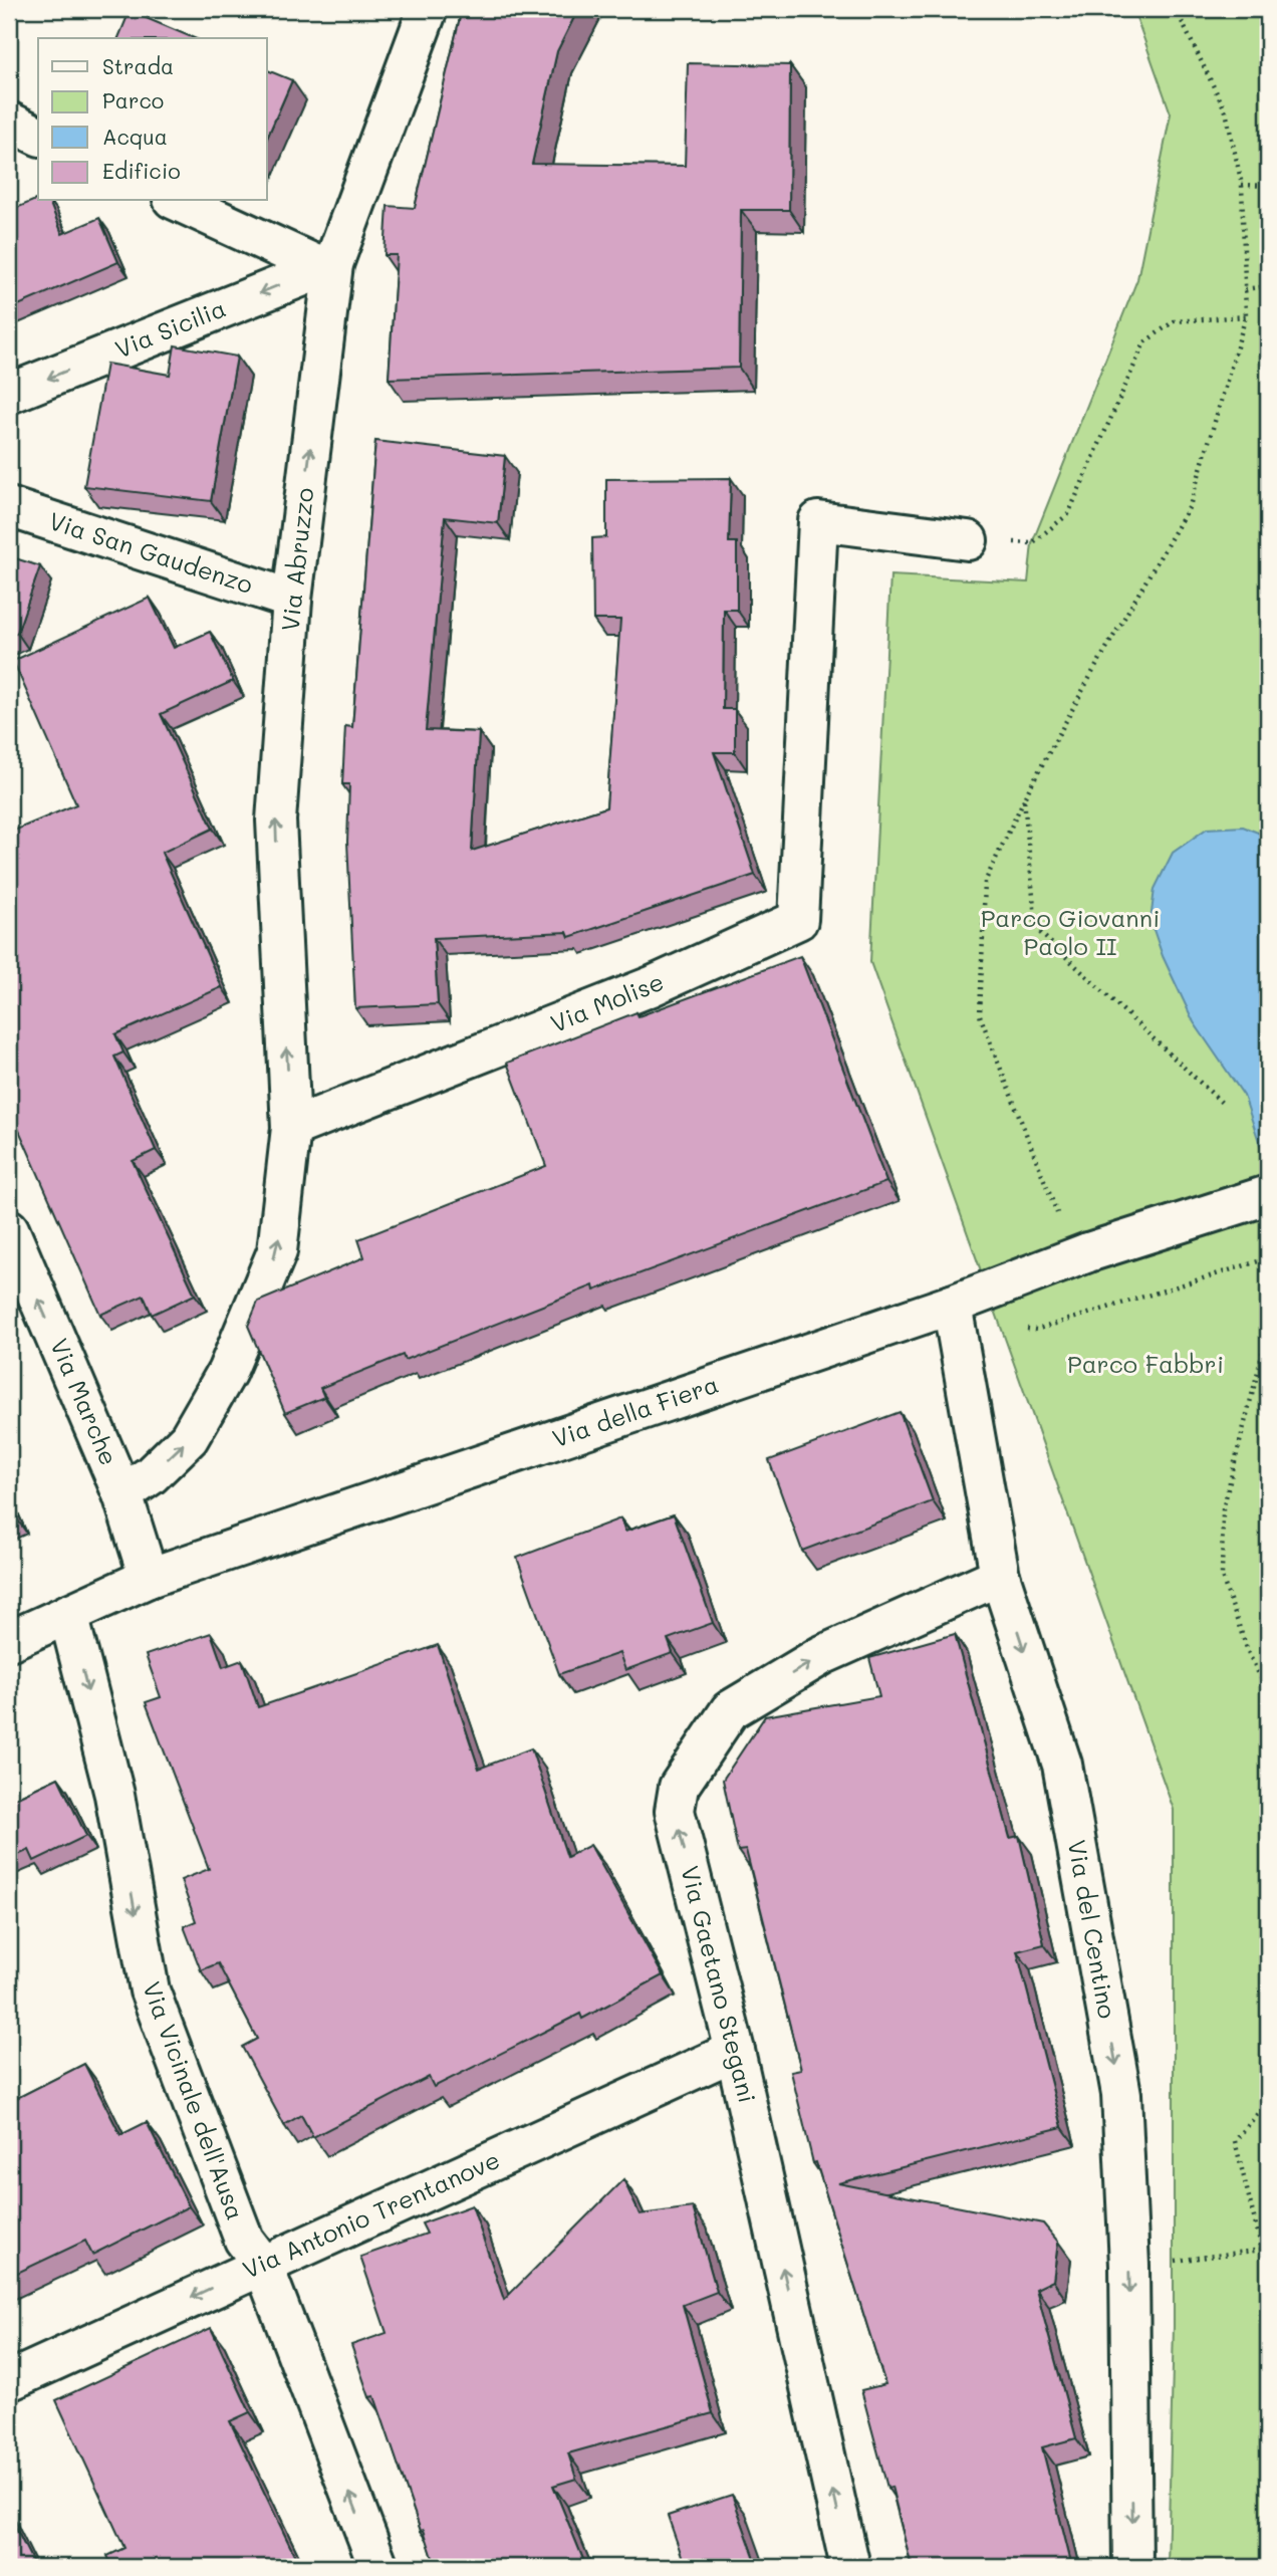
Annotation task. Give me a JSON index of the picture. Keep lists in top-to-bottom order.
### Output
{
  "streets": {
    "street": [
      "Via Sicilia",
      "Via San Gaudenzo",
      "Via Abruzzo",
      "Via Molise",
      "Via Marche",
      "Via della Fiera",
      "Via del Centino",
      "Via Gaetano Stegani",
      "Via Vicinale dell'Ausa",
      "Via Antonio Trentanove"
    ]
  },
  "crossings": [
    ["Via Sicilia", "Via Abruzzo"],
    ["Via San Gaudenzo", "Via Abruzzo"],
    ["Via Abruzzo", "Via Molise"],
    ["Via Marche", "Via della Fiera"],
    ["Via della Fiera", "Via del Centino"],
    ["Via della Fiera", "Via Vicinale dell'Ausa"],
    ["Via del Centino", "Via Gaetano Stegani"],
    ["Via Gaetano Stegani", "Via Antonio Trentanove"],
    ["Via Vicinale dell'Ausa", "Via Antonio Trentanove"]
  ],
  "one_way": [
    "Via Sicilia",
    "Via Abruzzo",
    "Via Marche",
    "Via del Centino",
    "Via Gaetano Stegani",
    "Via Antonio Trentanove"
  ],
  "parks": ["Parco Giovanni Paolo II", "Parco Fabbri"],
  "legend": [
    "Strada",
    "Parco",
    "Acqua",
    "Edificio"
  ]
}
